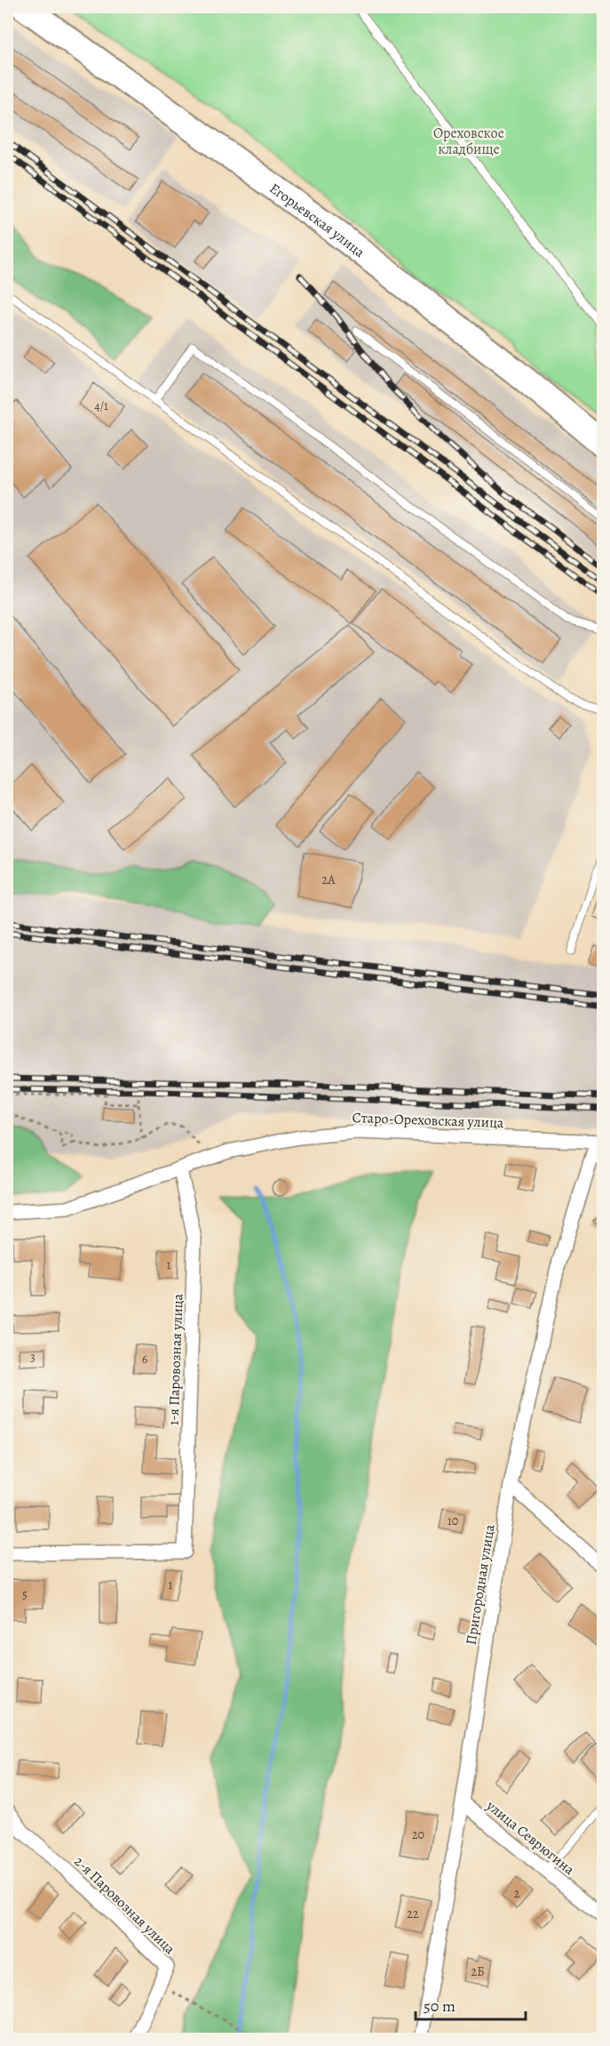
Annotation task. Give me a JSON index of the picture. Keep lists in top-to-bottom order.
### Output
{
  "streets": {
    "highway": ["Егорьевская улица"],
    "street": [
      "Старо-Ореховская улица",
      "1-я Паровозная улица",
      "Пригородная улица",
      "улица Севрюгина",
      "2-я Паровозная улица"
    ]
  },
  "crossings": [
    ["Старо-Ореховская улица", "1-я Паровозная улица"],
    ["Старо-Ореховская улица", "Пригородная улица"],
    ["Пригородная улица", "улица Севрюгина"]
  ],
  "parks": ["Ореховское кладбище"],
  "house_numbers": [
    "4/1",
    "2А",
    "1",
    "3",
    "6",
    "10",
    "1",
    "5",
    "20",
    "2",
    "22",
    "2Б"
  ],
  "scale_bar": "50 m"
}
